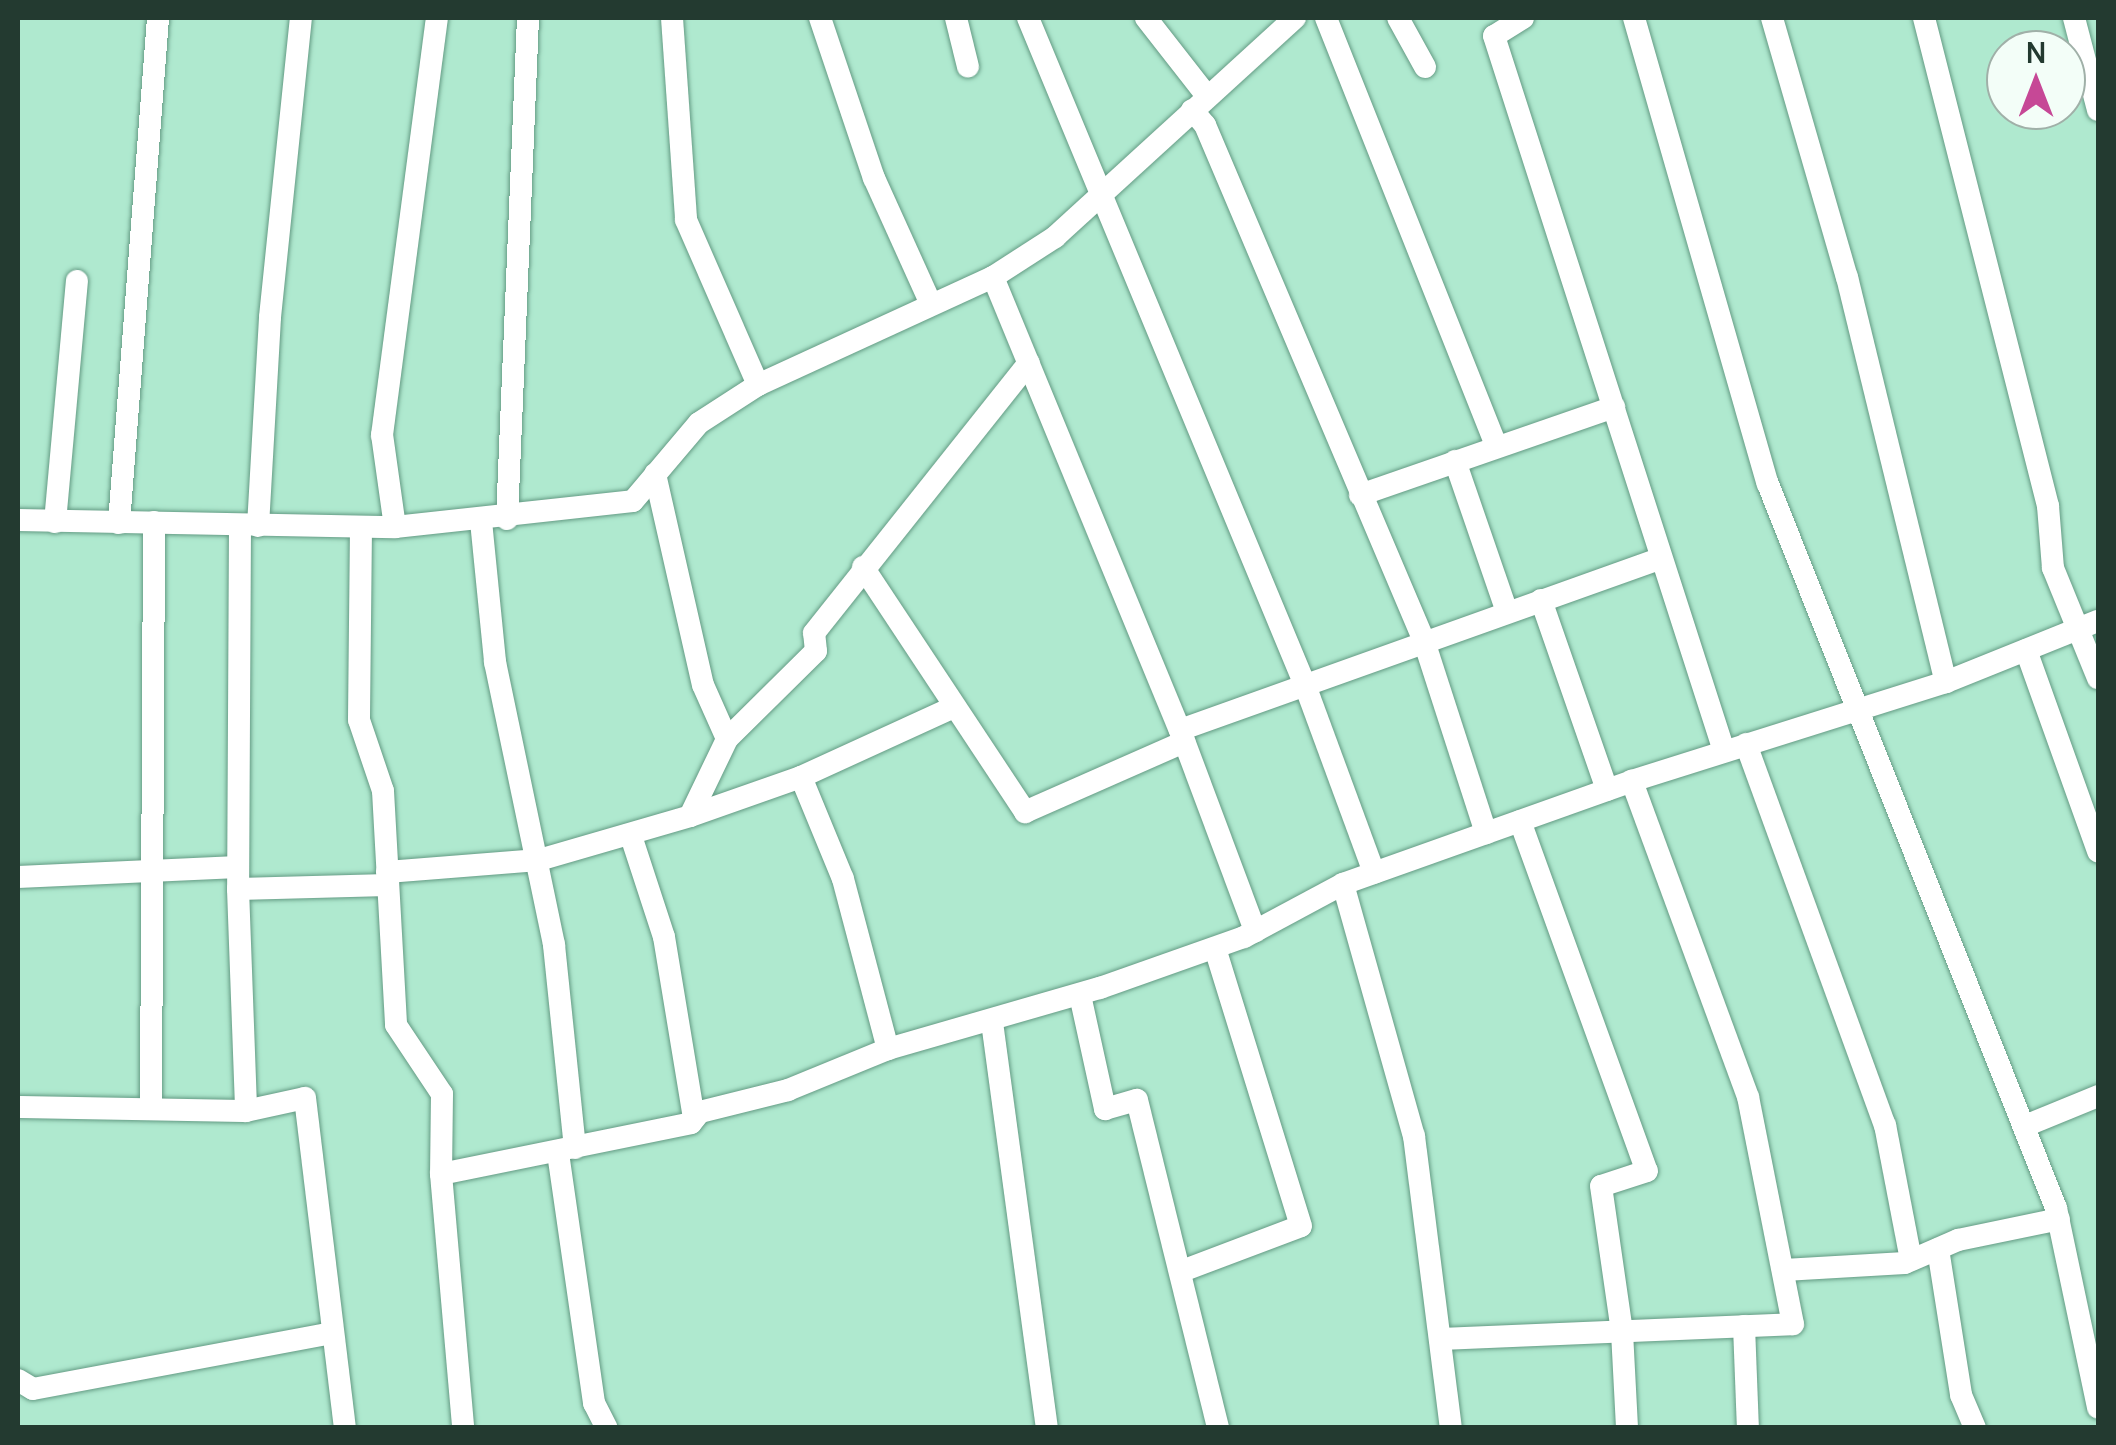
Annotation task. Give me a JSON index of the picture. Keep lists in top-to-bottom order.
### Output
{
  "north": "top"
}
